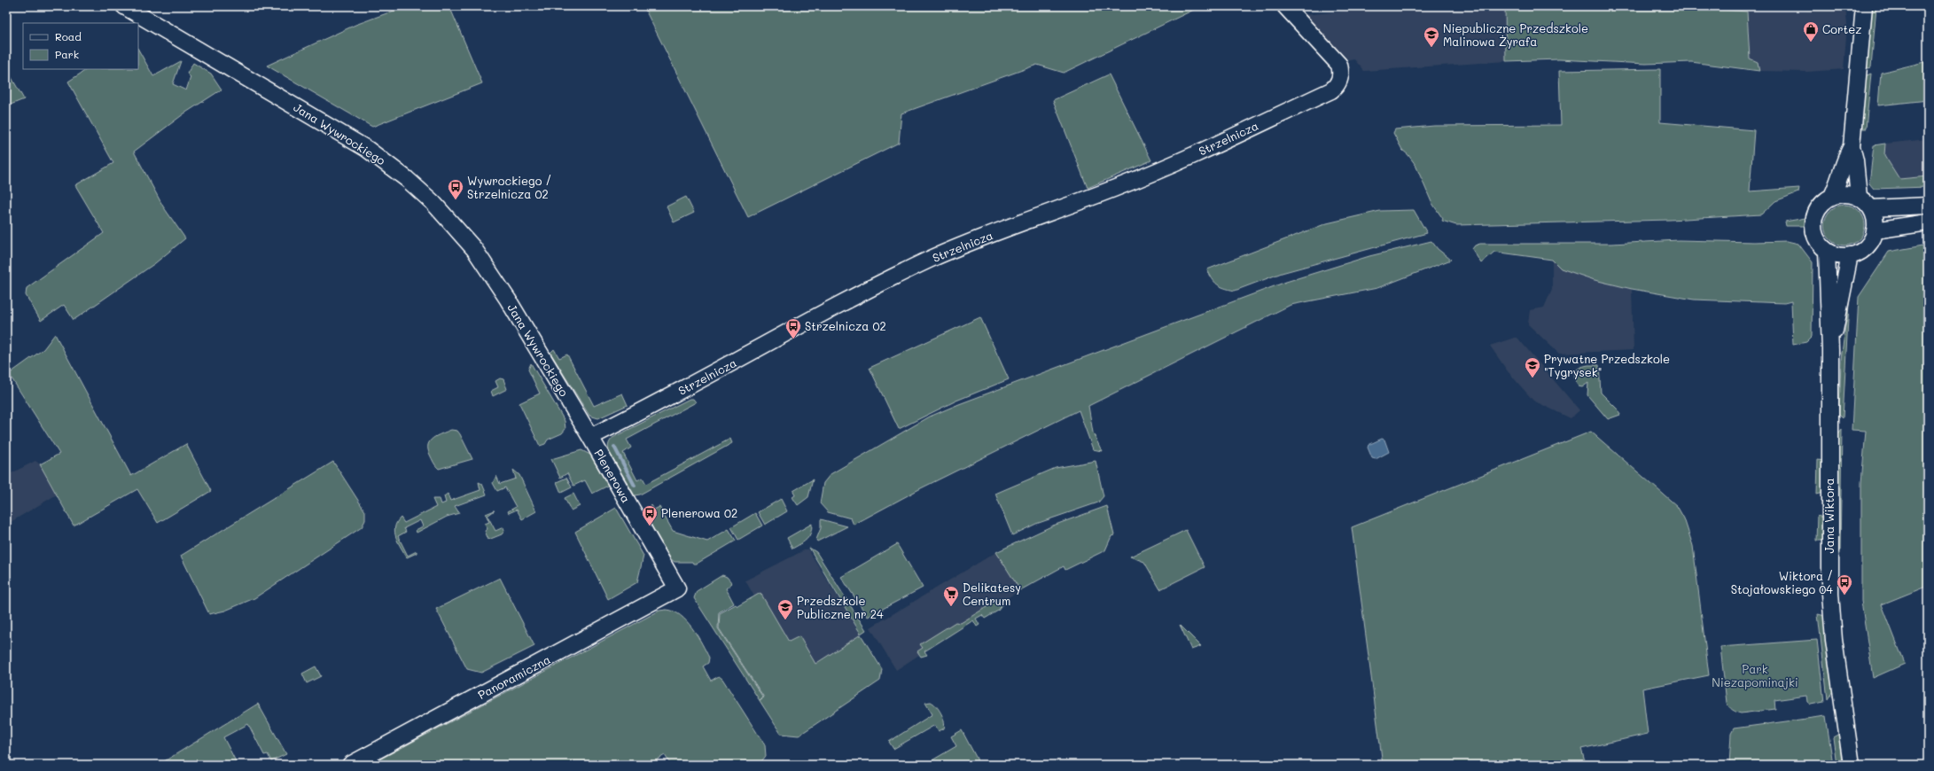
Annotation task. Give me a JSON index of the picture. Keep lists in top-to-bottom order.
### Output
{
  "streets": {
    "street": [
      "Jana Wywrockiego",
      "Strzelnicza",
      "Plenerowa",
      "Jana Wiktora",
      "Panoramiczna"
    ]
  },
  "crossings": [
    ["Jana Wywrockiego", "Strzelnicza"],
    ["Jana Wywrockiego", "Plenerowa"],
    ["Strzelnicza", "Plenerowa"],
    ["Plenerowa", "Panoramiczna"]
  ],
  "parks": ["Park Niezapominajki"],
  "places": {
    "shop": ["Cortez"],
    "school or university": ["Niepubliczne Przedszkole Malinowa Żyrafa", "Prywatne Przedszkole \"Tygrysek\"", "Przedszkole Publiczne nr 24"],
    "bus stop": [
      "Wywrockiego / Strzelnicza 02",
      "Strzelnicza 02",
      "Plenerowa 02",
      "Wiktora / Stojałowskiego 04"
    ],
    "supermarket": ["Delikatesy Centrum"]
  },
  "legend": ["Road", "Park"]
}
